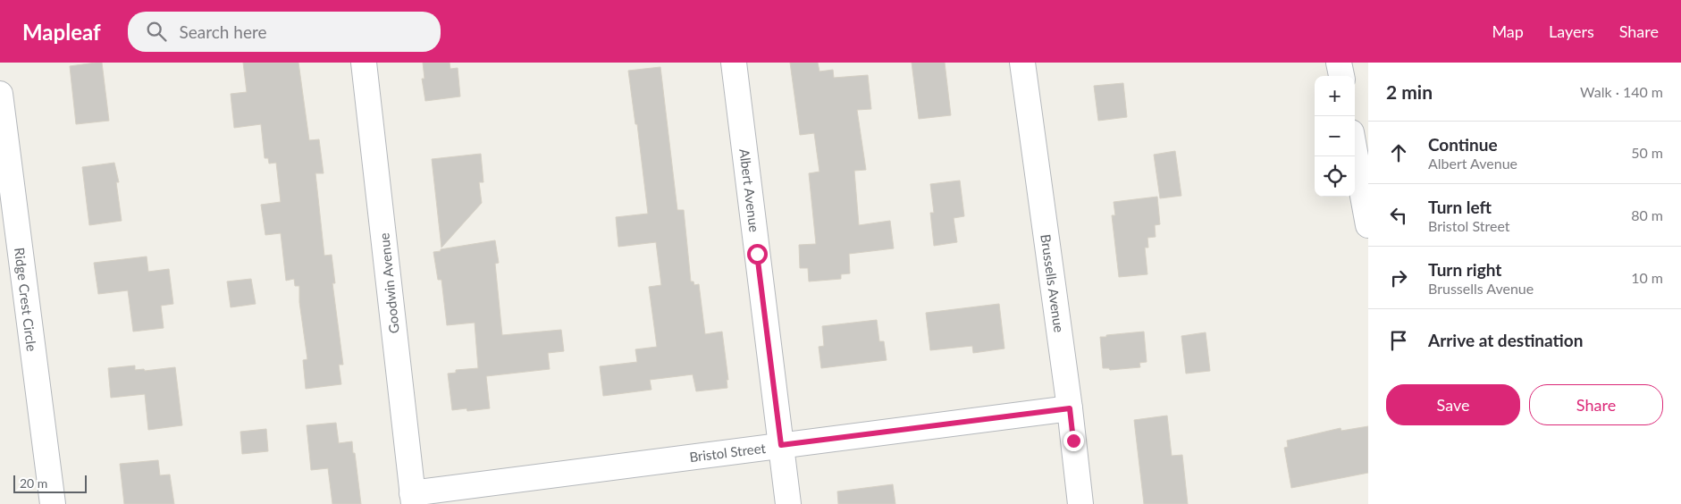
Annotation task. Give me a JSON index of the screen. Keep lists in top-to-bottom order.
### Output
{
  "streets": {
    "street": [
      "Albert Avenue",
      "Goodwin Avenue",
      "Brussells Avenue",
      "Ridge Crest Circle",
      "Bristol Street"
    ]
  },
  "crossings": [
    ["Albert Avenue", "Bristol Street"],
    ["Goodwin Avenue", "Bristol Street"],
    ["Brussells Avenue", "Bristol Street"]
  ],
  "scale_bar": "20 m",
  "page": {
    "header": "Mapleaf",
    "search": "Search here",
    "nav": ["Map", "Layers", "Share"],
    "heading": ["2 min", "Walk · 140 m"],
    "map_buttons": ["+", "−"],
    "list": [
      ["Continue", "Albert Avenue", "50 m"],
      ["Turn left", "Bristol Street", "80 m"],
      ["Turn right", "Brussells Avenue", "10 m"],
      "Arrive at destination"
    ],
    "buttons": ["Save", "Share"],
    "scale": "20 m"
  }
}
